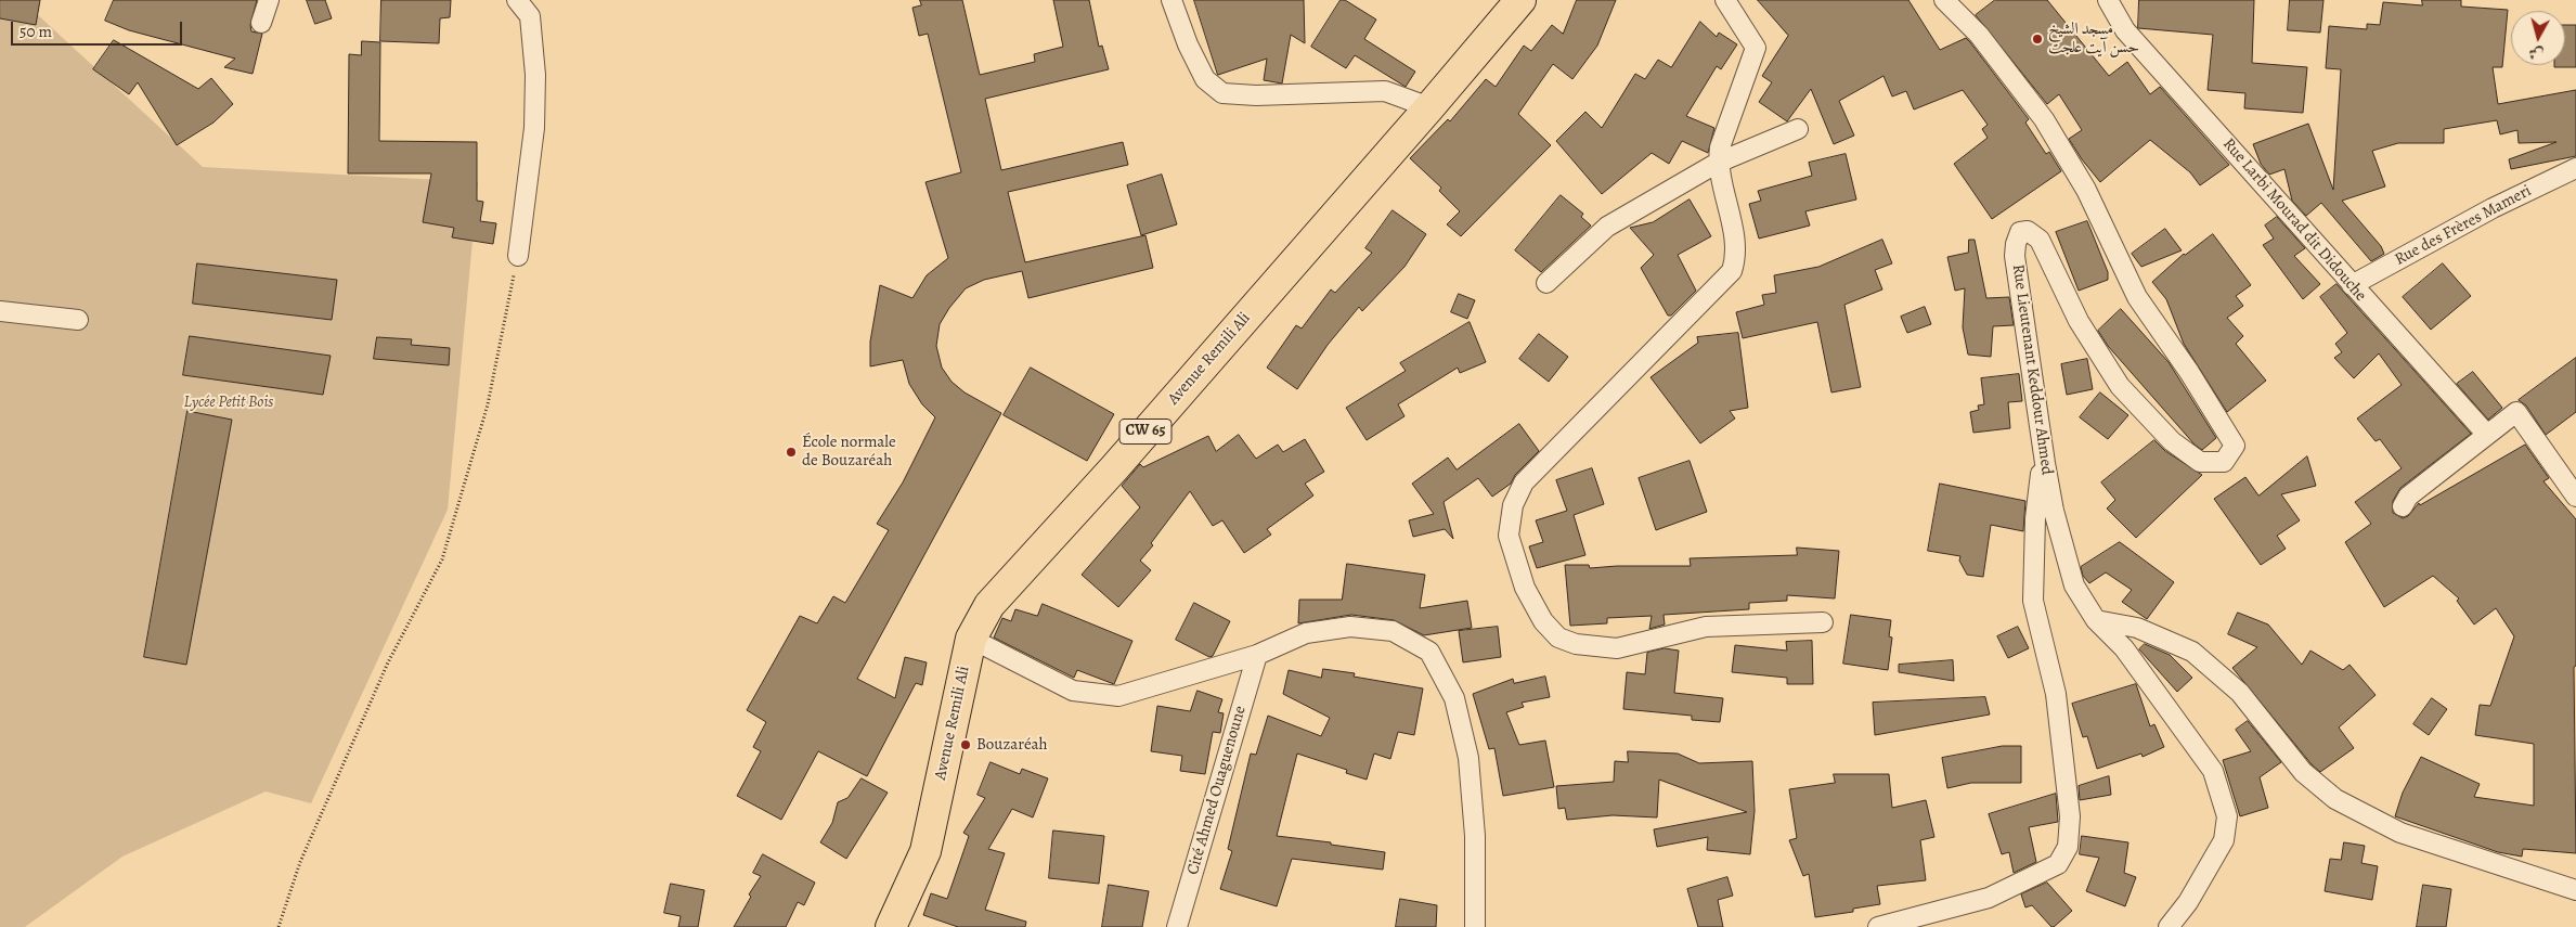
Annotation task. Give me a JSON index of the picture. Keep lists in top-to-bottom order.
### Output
{
  "streets": {
    "main road": ["Avenue Remili Ali", "CW 65"],
    "street": [
      "Rue Larbi Mourad dit Didouche",
      "Rue des Frères Mameri",
      "Rue Lieutenant Keddour Ahmed",
      "Cité Ahmed Ouaguenoune"
    ]
  },
  "crossings": [
    ["Rue Larbi Mourad dit Didouche", "Rue des Frères Mameri"]
  ],
  "parks": ["Lycée Petit Bois"],
  "places": ["مسجد الشيخ حسن آيت علجت", "École normale de Bouzaréah", "Bouzaréah"],
  "scale_bar": "50 m",
  "north": "bottom"
}
